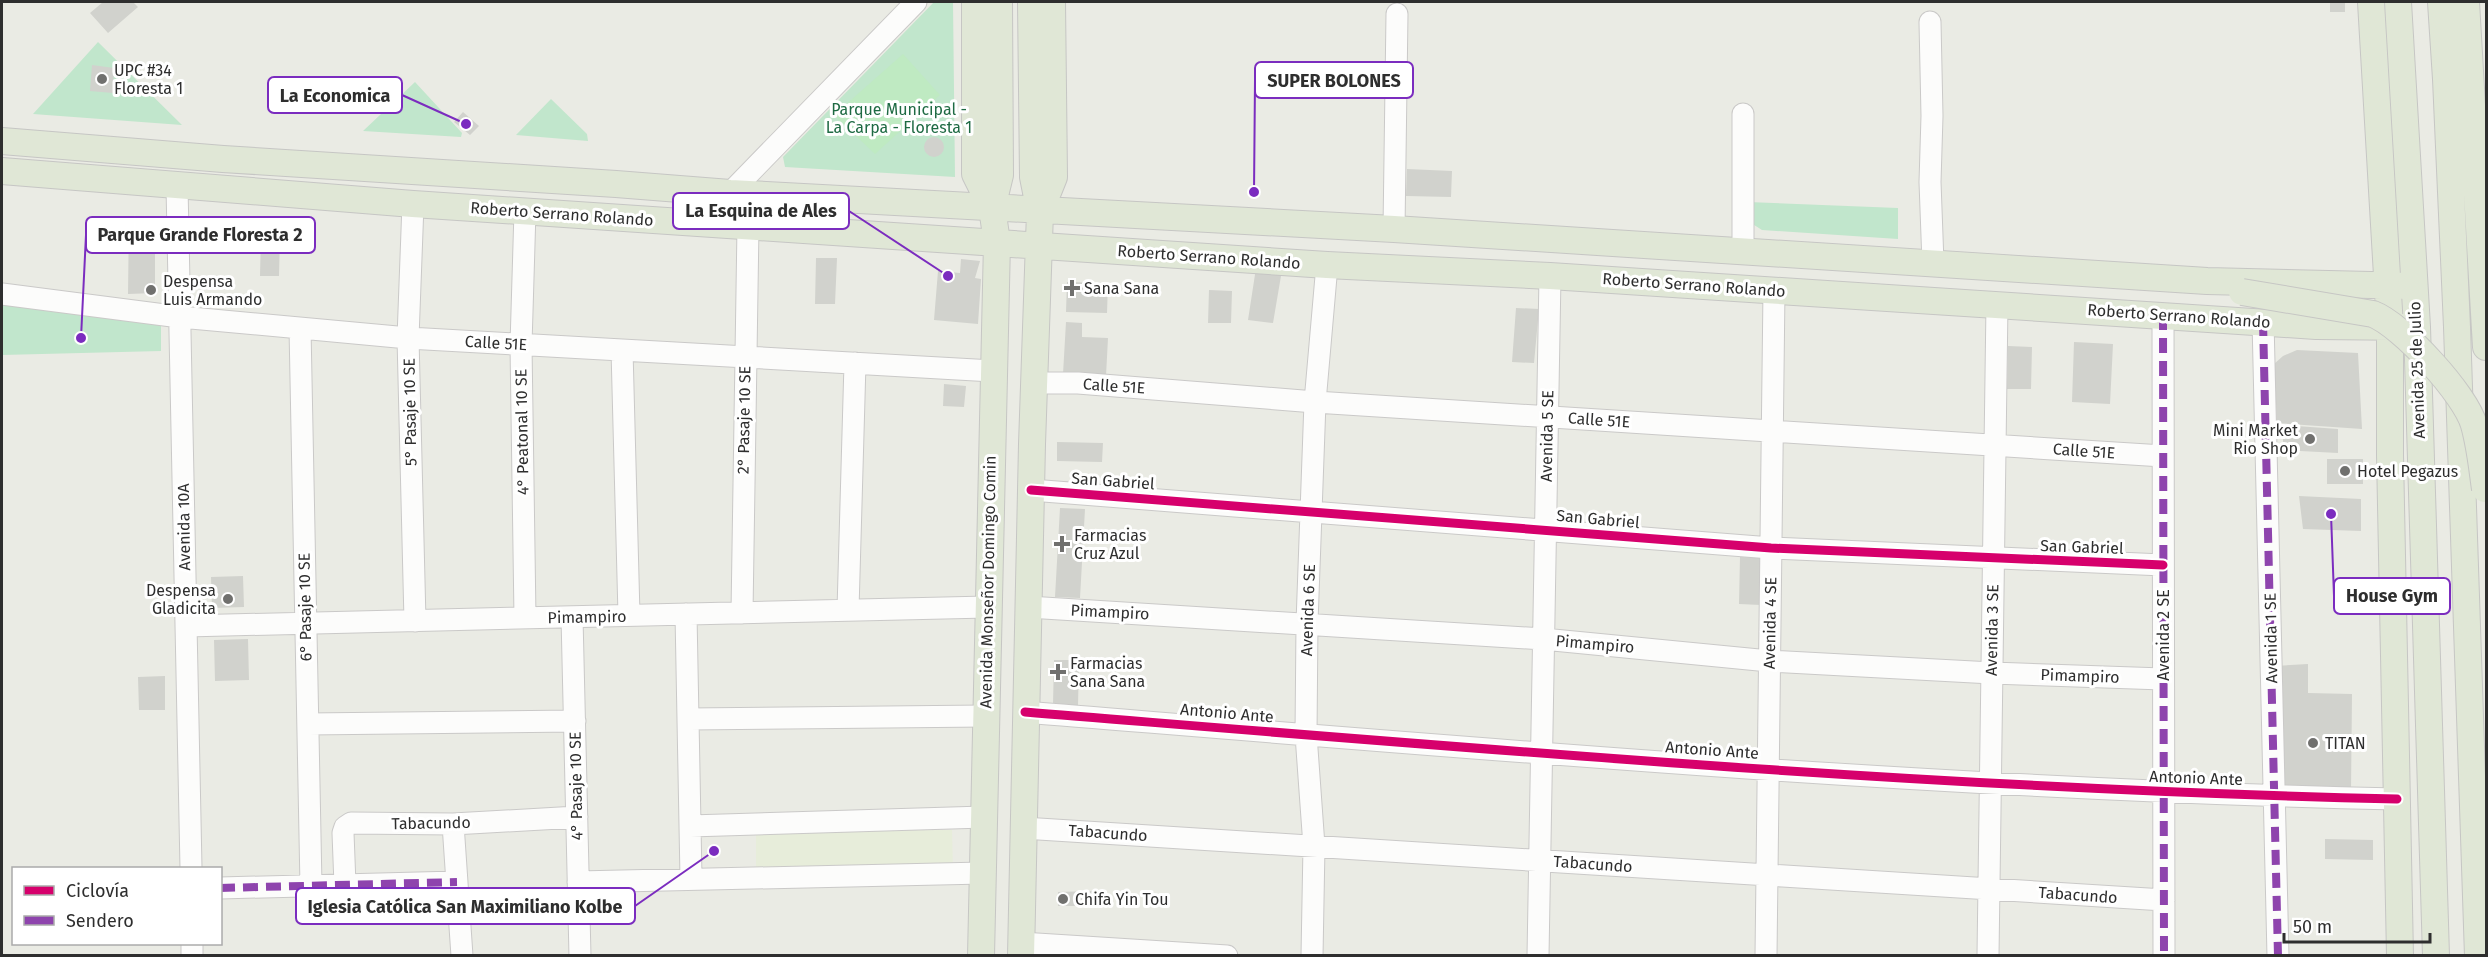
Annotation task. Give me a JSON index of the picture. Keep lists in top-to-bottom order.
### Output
{
  "streets": {
    "main road": ["Roberto Serrano Rolando", "Avenida 25 de Julio", "Avenida Monseñor Domingo Comin"],
    "street": [
      "Calle 51E",
      "5° Pasaje 10 SE",
      "2° Pasaje 10 SE",
      "4° Peatonal 10 SE",
      "Avenida 5 SE",
      "San Gabriel",
      "Avenida 10A",
      "6° Pasaje 10 SE",
      "Avenida 6 SE",
      "Pimampiro",
      "Avenida 4 SE",
      "Avenida 3 SE",
      "Avenida 2 SE",
      "Avenida 1 SE",
      "Antonio Ante",
      "4° Pasaje 10 SE",
      "Tabacundo"
    ]
  },
  "crossings": [
    ["Roberto Serrano Rolando", "Avenida 25 de Julio"],
    ["Roberto Serrano Rolando", "5° Pasaje 10 SE"],
    ["Roberto Serrano Rolando", "2° Pasaje 10 SE"],
    ["Roberto Serrano Rolando", "4° Peatonal 10 SE"],
    ["Roberto Serrano Rolando", "Avenida 5 SE"],
    ["Roberto Serrano Rolando", "Avenida 10A"],
    ["Roberto Serrano Rolando", "Avenida Monseñor Domingo Comin"],
    ["Roberto Serrano Rolando", "Avenida 6 SE"],
    ["Roberto Serrano Rolando", "Avenida 4 SE"],
    ["Roberto Serrano Rolando", "Avenida 3 SE"],
    ["Roberto Serrano Rolando", "Avenida 2 SE"],
    ["Roberto Serrano Rolando", "Avenida 1 SE"],
    ["Calle 51E", "5° Pasaje 10 SE"],
    ["Calle 51E", "2° Pasaje 10 SE"],
    ["Calle 51E", "4° Peatonal 10 SE"],
    ["Calle 51E", "Avenida 5 SE"],
    ["Calle 51E", "Avenida 10A"],
    ["Calle 51E", "Avenida Monseñor Domingo Comin"],
    ["Calle 51E", "6° Pasaje 10 SE"],
    ["Calle 51E", "Avenida 6 SE"],
    ["Calle 51E", "Avenida 4 SE"],
    ["Calle 51E", "Avenida 3 SE"],
    ["Calle 51E", "Avenida 2 SE"],
    ["Avenida 25 de Julio", "Antonio Ante"],
    ["5° Pasaje 10 SE", "Pimampiro"],
    ["2° Pasaje 10 SE", "Pimampiro"],
    ["4° Peatonal 10 SE", "Pimampiro"],
    ["Avenida 5 SE", "San Gabriel"],
    ["Avenida 5 SE", "Pimampiro"],
    ["Avenida 5 SE", "Antonio Ante"],
    ["Avenida 5 SE", "Tabacundo"],
    ["San Gabriel", "Avenida 6 SE"],
    ["San Gabriel", "Avenida 4 SE"],
    ["San Gabriel", "Avenida 3 SE"],
    ["San Gabriel", "Avenida 2 SE"],
    ["Avenida 10A", "Pimampiro"],
    ["Avenida Monseñor Domingo Comin", "Pimampiro"],
    ["6° Pasaje 10 SE", "Pimampiro"],
    ["Avenida 6 SE", "Pimampiro"],
    ["Avenida 6 SE", "Antonio Ante"],
    ["Avenida 6 SE", "Tabacundo"],
    ["Pimampiro", "Avenida 4 SE"],
    ["Pimampiro", "Avenida 3 SE"],
    ["Pimampiro", "Avenida 2 SE"],
    ["Pimampiro", "4° Pasaje 10 SE"],
    ["Avenida 4 SE", "Antonio Ante"],
    ["Avenida 4 SE", "Tabacundo"],
    ["Avenida 3 SE", "Antonio Ante"],
    ["Avenida 3 SE", "Tabacundo"],
    ["Avenida 2 SE", "Antonio Ante"],
    ["Avenida 2 SE", "Tabacundo"],
    ["Avenida 1 SE", "Antonio Ante"],
    ["4° Pasaje 10 SE", "Tabacundo"]
  ],
  "parks": ["Parque Municipal - La Carpa - Floresta 1"],
  "places": {
    "other": [
      "UPC #34 Floresta 1",
      "La Economica",
      "SUPER BOLONES",
      "La Esquina de Ales",
      "Despensa Luis Armando",
      "Parque Grande Floresta 2",
      "Mini Market Rio Shop",
      "Hotel Pegazus",
      "House Gym",
      "Despensa Gladicita",
      "TITAN",
      "Iglesia Católica San Maximiliano Kolbe",
      "Chifa Yin Tou"
    ],
    "health": ["Sana Sana", "Farmacias Cruz Azul", "Farmacias Sana Sana"]
  },
  "legend": ["Ciclovía", "Sendero"],
  "scale_bar": "50 m"
}
